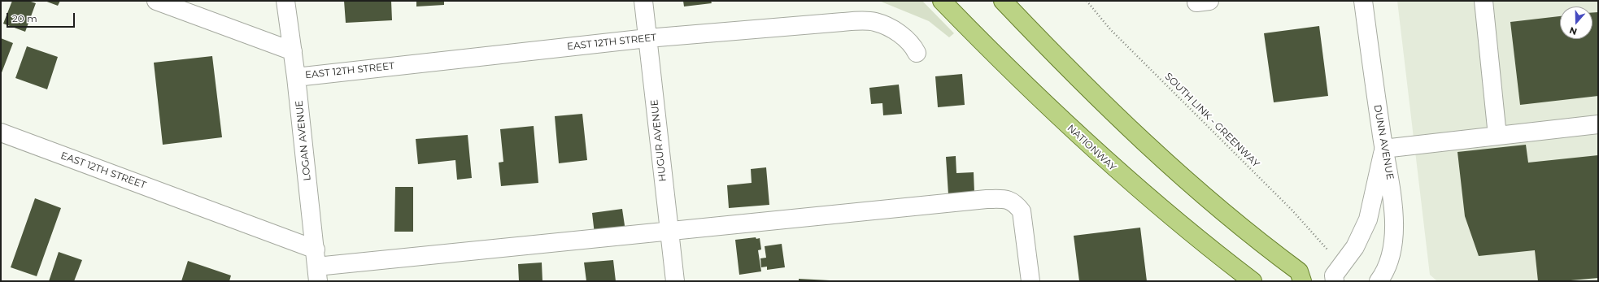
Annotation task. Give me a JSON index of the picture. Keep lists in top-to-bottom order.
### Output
{
  "streets": {
    "main road": ["NATIONWAY"],
    "street": [
      "EAST 12TH STREET",
      "LOGAN AVENUE",
      "HUGUR AVENUE",
      "DUNN AVENUE"
    ],
    "path": ["SOUTH LINK - GREENWAY"]
  },
  "crossings": [
    ["EAST 12TH STREET", "LOGAN AVENUE"],
    ["EAST 12TH STREET", "HUGUR AVENUE"]
  ],
  "scale_bar": "20 m",
  "north": "bottom"
}
